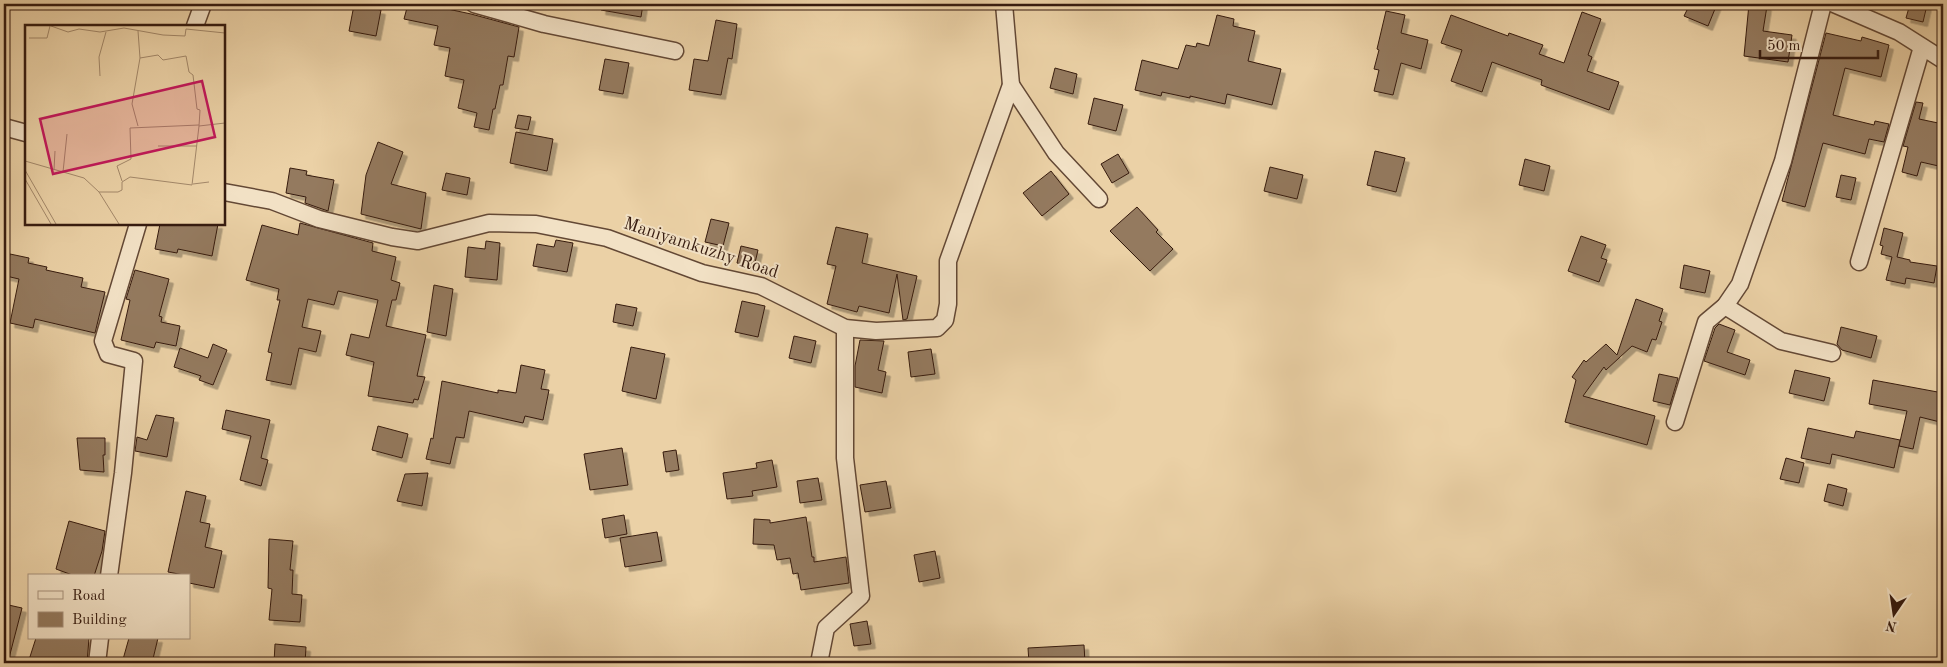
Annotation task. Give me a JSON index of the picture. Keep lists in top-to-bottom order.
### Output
{
  "streets": {
    "street": ["Maniyamkuzhy Road"]
  },
  "legend": ["Road", "Building"],
  "scale_bar": "50 m",
  "north": "bottom"
}
